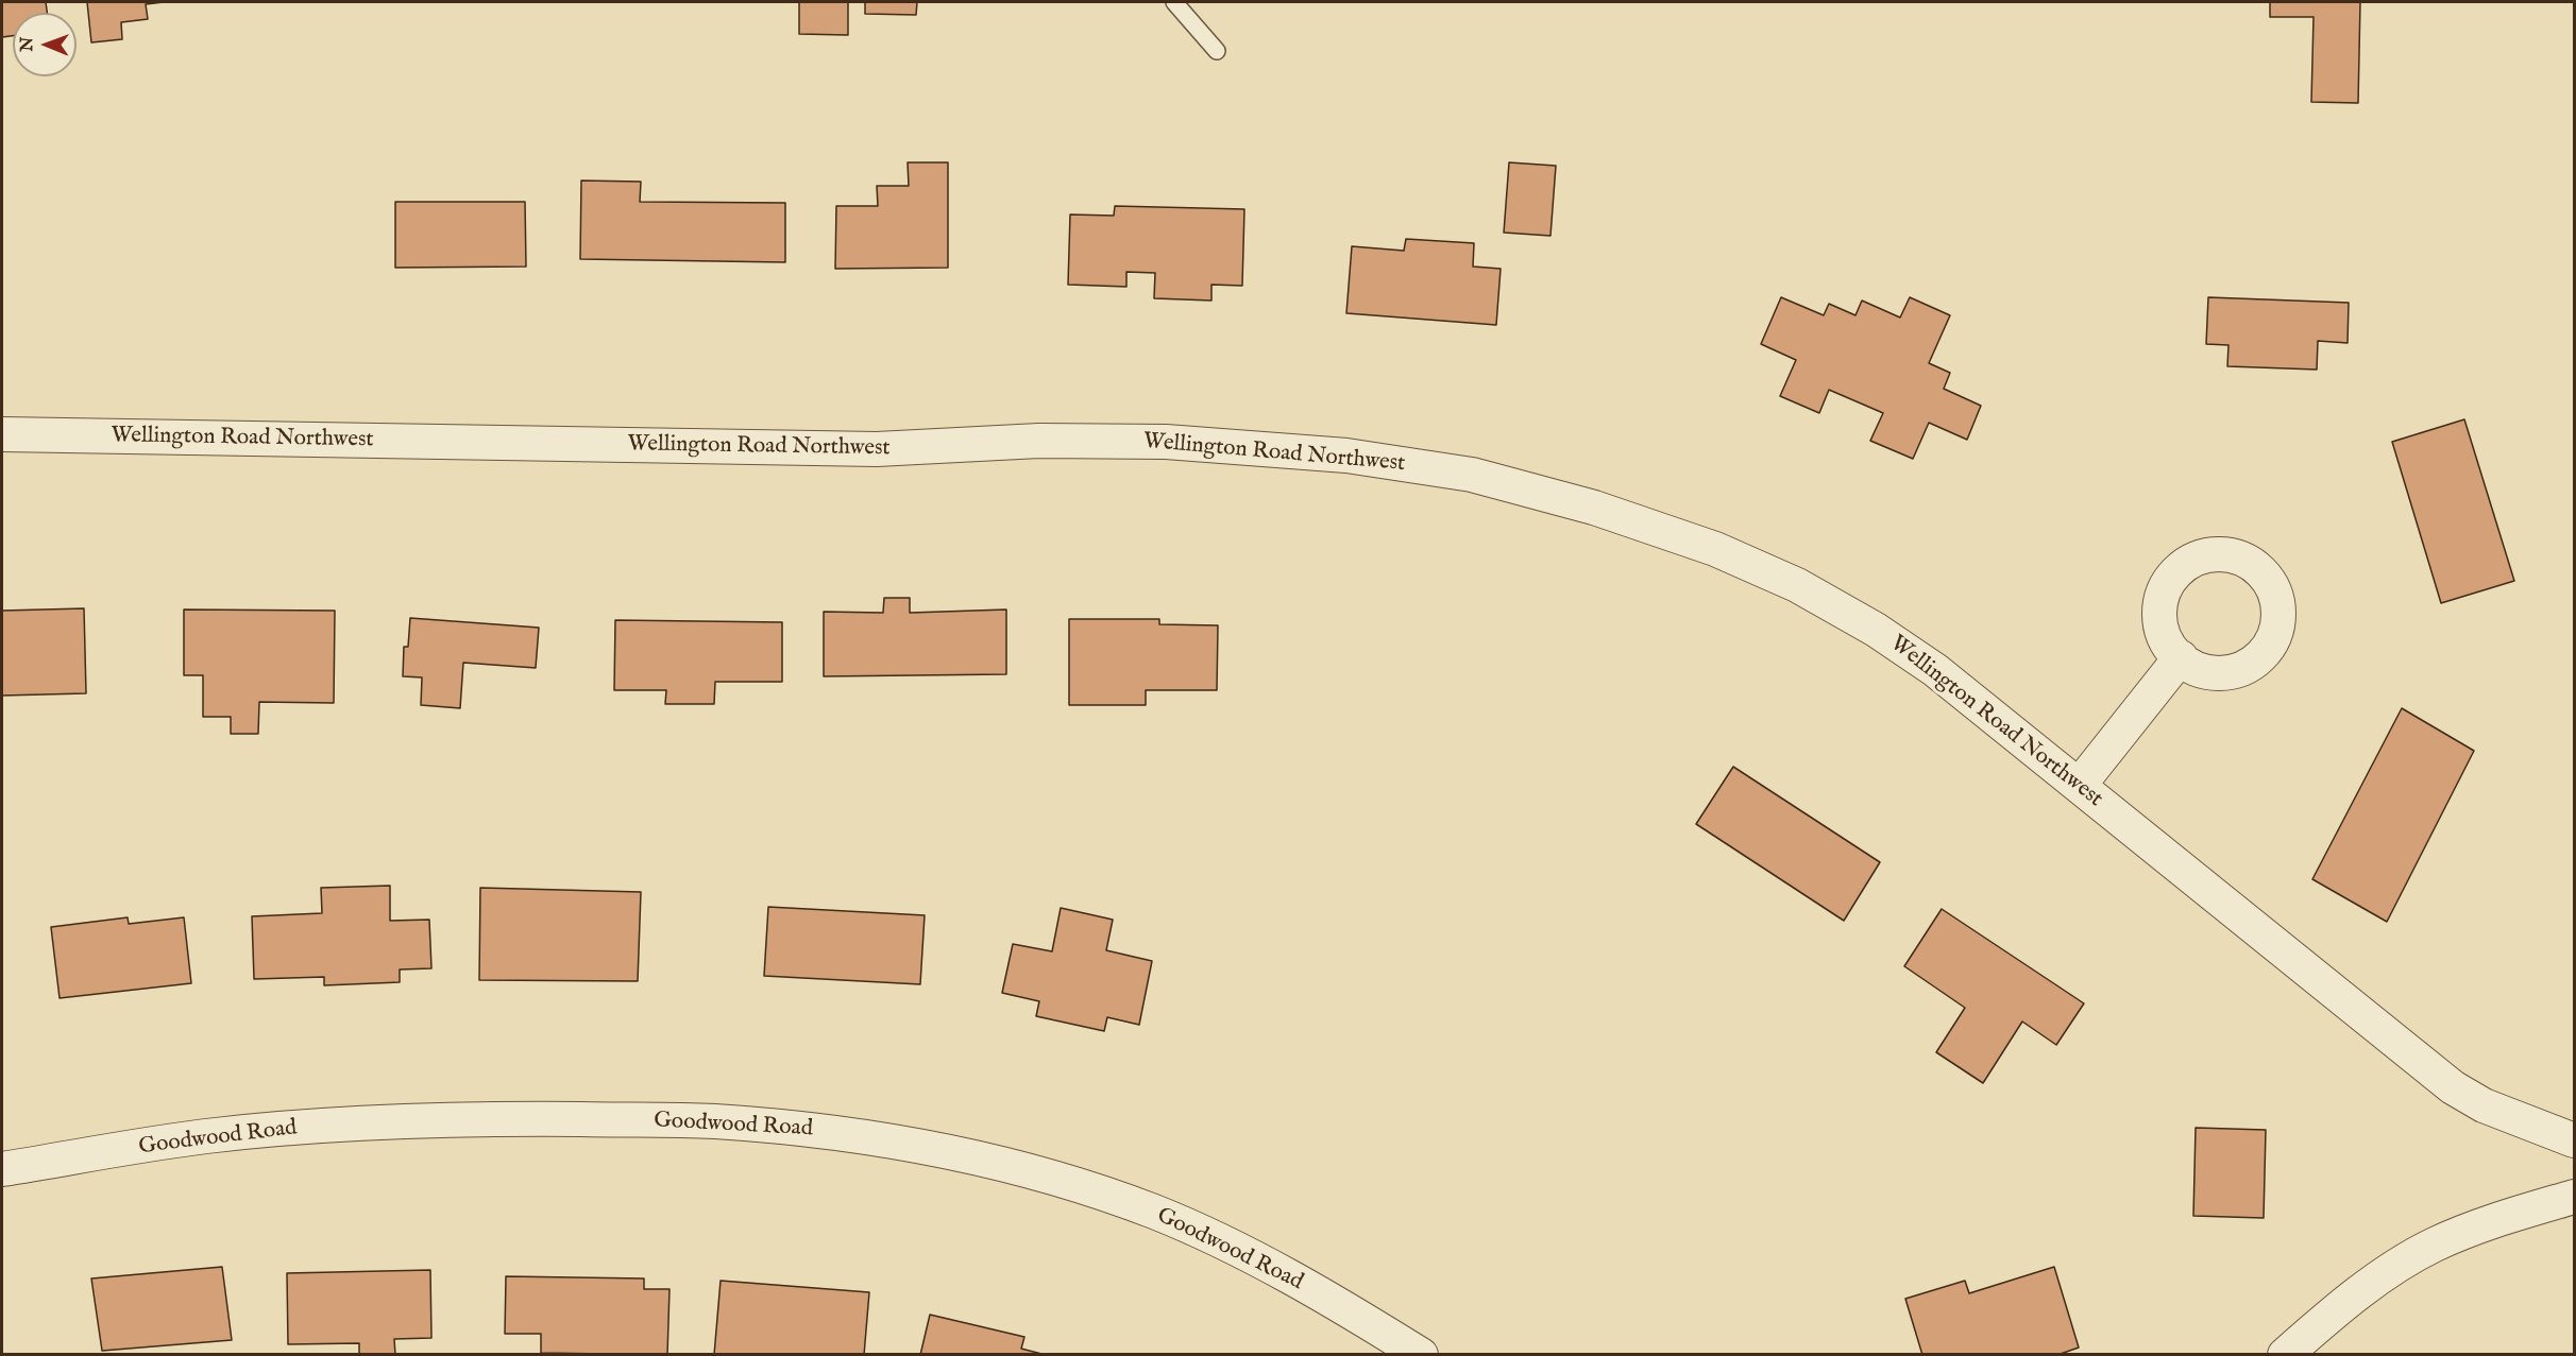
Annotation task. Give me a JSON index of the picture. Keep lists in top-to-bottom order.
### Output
{
  "streets": {
    "street": ["Wellington Road Northwest", "Goodwood Road"]
  },
  "north": "left"
}
